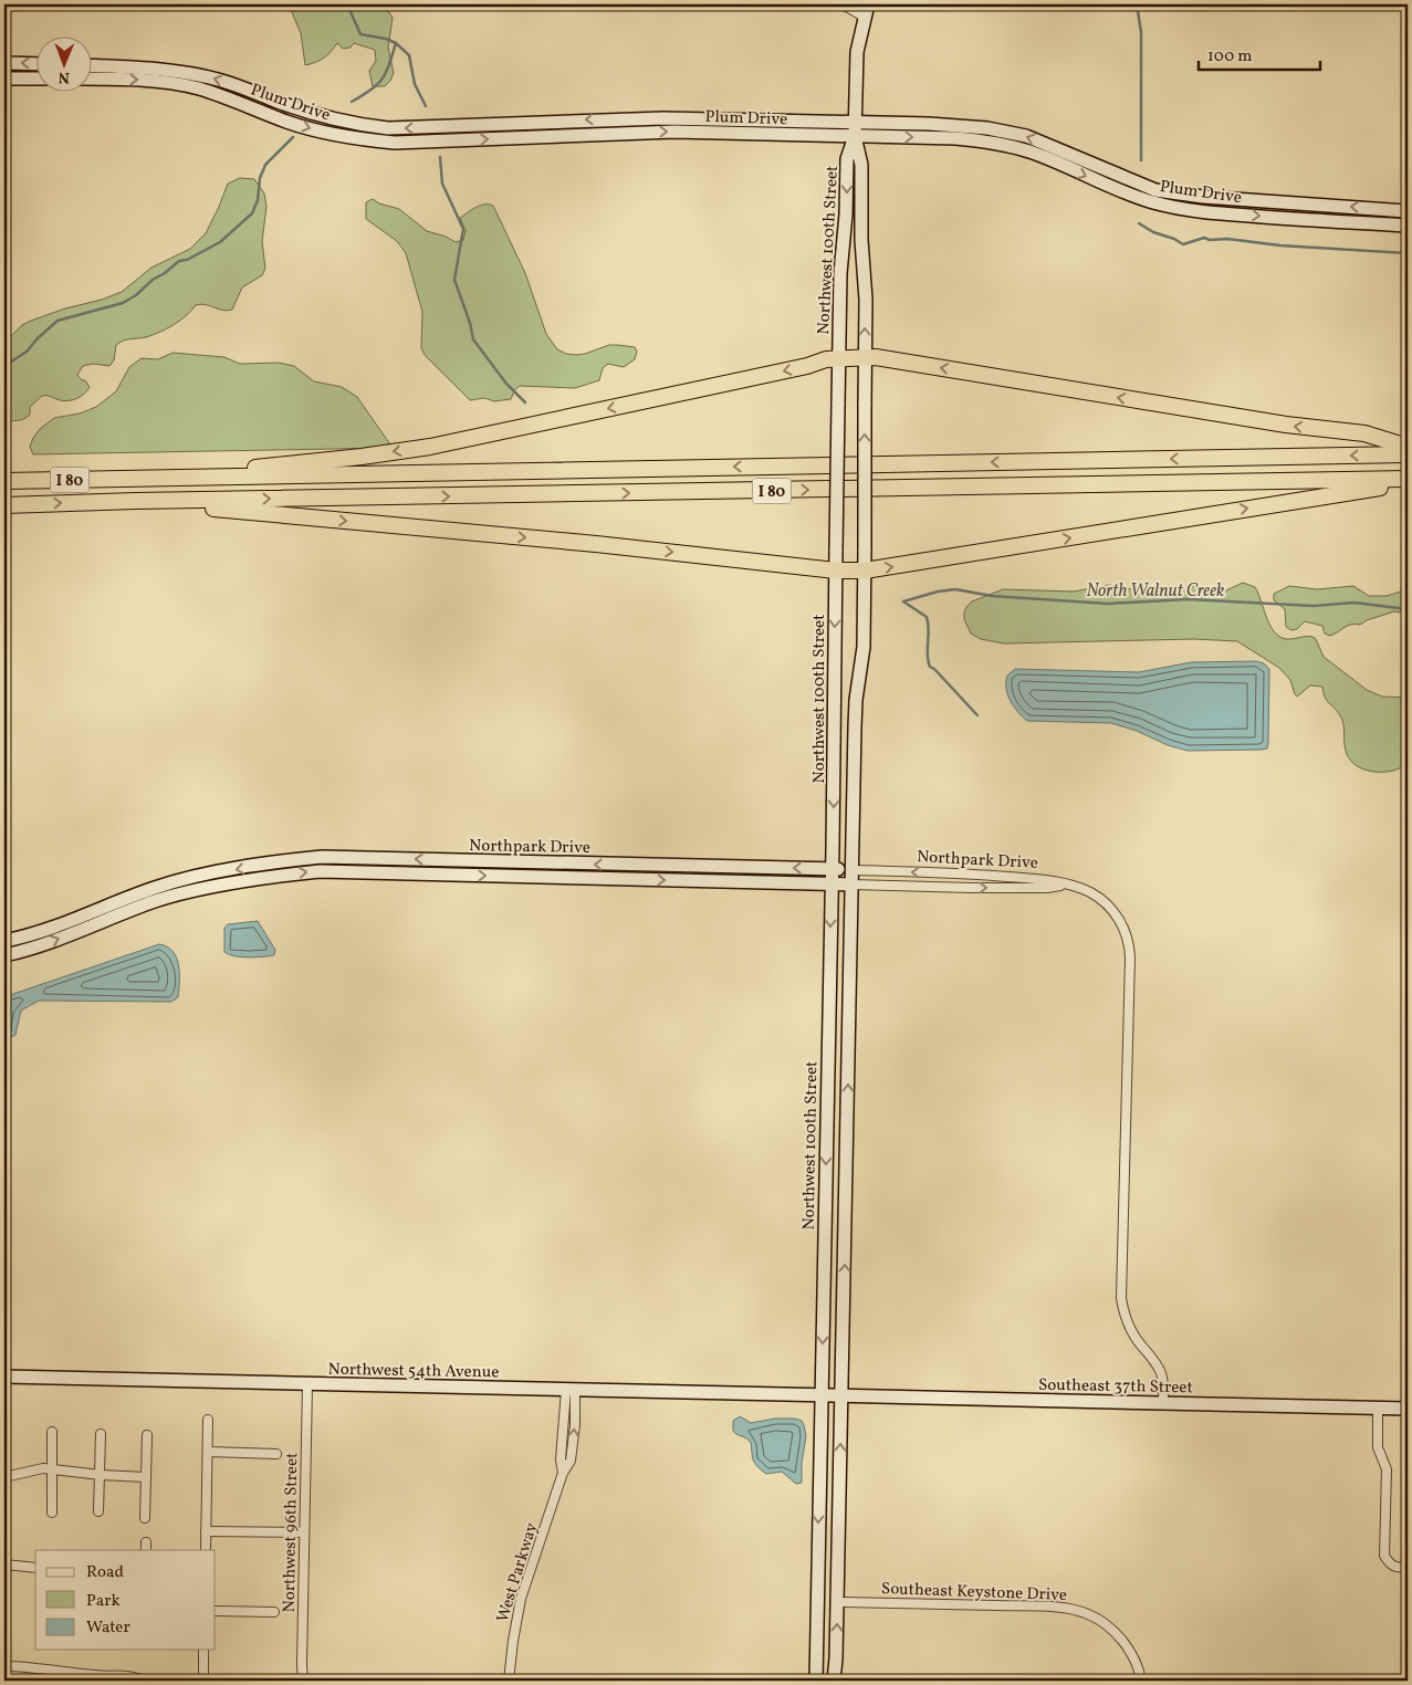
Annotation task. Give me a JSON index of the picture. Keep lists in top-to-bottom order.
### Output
{
  "streets": {
    "highway": ["I 80"],
    "street": [
      "Plum Drive",
      "Northwest 100th Street",
      "Northpark Drive",
      "Northwest 54th Avenue",
      "Southeast 37th Street",
      "Northwest 96th Street",
      "West Parkway",
      "Southeast Keystone Drive"
    ]
  },
  "crossings": [
    ["Plum Drive", "Northwest 100th Street"],
    ["Northwest 100th Street", "Northpark Drive"],
    ["Northwest 100th Street", "Northwest 54th Avenue"],
    ["Northwest 100th Street", "Southeast 37th Street"],
    ["Northwest 100th Street", "Southeast Keystone Drive"],
    ["Northpark Drive", "Southeast 37th Street"],
    ["Northwest 54th Avenue", "Southeast 37th Street"],
    ["Northwest 54th Avenue", "Northwest 96th Street"],
    ["Northwest 54th Avenue", "West Parkway"]
  ],
  "water": ["North Walnut Creek"],
  "legend": ["Road", "Park", "Water"],
  "scale_bar": "100 m",
  "north": "bottom"
}
